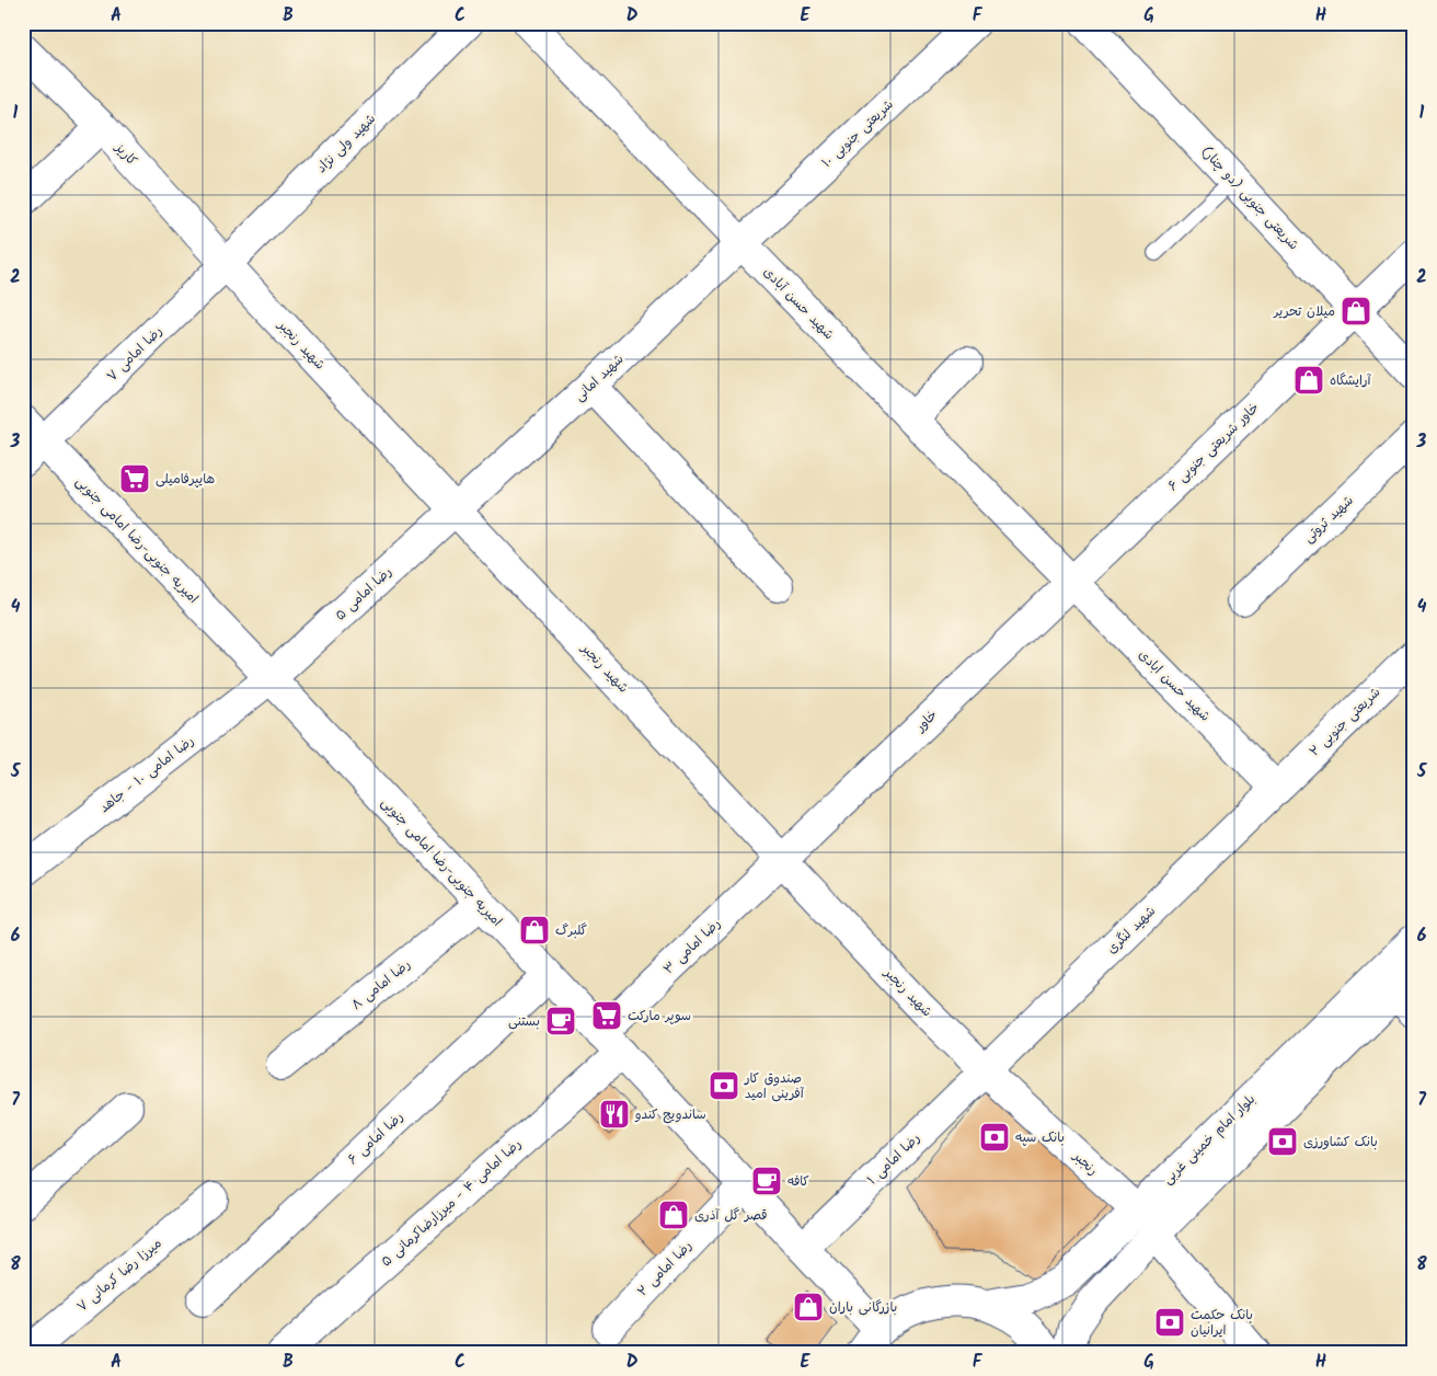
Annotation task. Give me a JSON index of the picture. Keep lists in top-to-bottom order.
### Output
{
  "streets": {
    "street": [
      "شریعتی جنوبی ۱۰",
      "شهید ولی نژاد",
      "کاریز",
      "شریعتی جنوبی (دو چنار)",
      "شهید حسن آبادی",
      "شهید رنجبر",
      "رضا امامی ۷",
      "شهید امانی",
      "خاور شریعتی جنوبی ۶",
      "شهید ثروتی",
      "امیریه جنوبی-رضا امامی جنوبی",
      "رضا امامی ۵",
      "شهید حسن ابادی",
      "خاور",
      "شریعتی جنوبی ۲",
      "رضا امامی ۱۰ - جاهد",
      "شهید لنگری",
      "رضا امامی ۳",
      "رضا امامی ۸",
      "رضا امامی ۶",
      "بلوار امام خمینی غربی",
      "رضا امامی ۱",
      "رنجبر",
      "رضا امامی ۴ - میرزارضاکرمانی ۵",
      "رضا امامی ۲",
      "میرزا رضا کرمانی ۷"
    ]
  },
  "crossings": [
    ["شریعتی جنوبی ۱۰", "شهید حسن آبادی"],
    ["شریعتی جنوبی ۱۰", "شهید امانی"],
    ["شهید ولی نژاد", "کاریز"],
    ["شهید ولی نژاد", "شهید رنجبر"],
    ["شهید ولی نژاد", "رضا امامی ۷"],
    ["کاریز", "شهید رنجبر"],
    ["کاریز", "رضا امامی ۷"],
    ["شریعتی جنوبی (دو چنار)", "خاور شریعتی جنوبی ۶"],
    ["شهید حسن آبادی", "شهید امانی"],
    ["شهید حسن آبادی", "خاور شریعتی جنوبی ۶"],
    ["شهید حسن آبادی", "شهید حسن ابادی"],
    ["شهید حسن آبادی", "خاور"],
    ["شهید رنجبر", "رضا امامی ۷"],
    ["شهید رنجبر", "شهید امانی"],
    ["شهید رنجبر", "رضا امامی ۵"],
    ["شهید رنجبر", "خاور"],
    ["شهید رنجبر", "شهید لنگری"],
    ["شهید رنجبر", "رضا امامی ۳"],
    ["شهید رنجبر", "رضا امامی ۱"],
    ["شهید رنجبر", "رنجبر"],
    ["رضا امامی ۷", "امیریه جنوبی-رضا امامی جنوبی"],
    ["شهید امانی", "رضا امامی ۵"],
    ["خاور شریعتی جنوبی ۶", "شهید حسن ابادی"],
    ["خاور شریعتی جنوبی ۶", "خاور"],
    ["امیریه جنوبی-رضا امامی جنوبی", "رضا امامی ۵"],
    ["امیریه جنوبی-رضا امامی جنوبی", "رضا امامی ۱۰ - جاهد"],
    ["امیریه جنوبی-رضا امامی جنوبی", "رضا امامی ۳"],
    ["امیریه جنوبی-رضا امامی جنوبی", "رضا امامی ۸"],
    ["امیریه جنوبی-رضا امامی جنوبی", "رضا امامی ۶"],
    ["امیریه جنوبی-رضا امامی جنوبی", "رضا امامی ۱"],
    ["امیریه جنوبی-رضا امامی جنوبی", "رضا امامی ۴ - میرزارضاکرمانی ۵"],
    ["امیریه جنوبی-رضا امامی جنوبی", "رضا امامی ۲"],
    ["رضا امامی ۵", "رضا امامی ۱۰ - جاهد"],
    ["شهید حسن ابادی", "خاور"],
    ["شهید حسن ابادی", "شریعتی جنوبی ۲"],
    ["شهید حسن ابادی", "شهید لنگری"],
    ["خاور", "رضا امامی ۳"],
    ["شریعتی جنوبی ۲", "شهید لنگری"],
    ["شهید لنگری", "رضا امامی ۱"],
    ["شهید لنگری", "رنجبر"],
    ["رضا امامی ۳", "رضا امامی ۴ - میرزارضاکرمانی ۵"],
    ["بلوار امام خمینی غربی", "رنجبر"],
    ["رضا امامی ۱", "رنجبر"]
  ],
  "places": {
    "shop": [
      "میلان تحریر",
      "آرایشگاه",
      "گلبرگ",
      "قصر گل آذری",
      "بازرگانی باران"
    ],
    "supermarket": ["هایپرفامیلی", "سوپر مارکت"],
    "cafe": ["بستنی", "کافه"],
    "bank": [
      "صندوق کار آفرینی امید",
      "بانک سپه",
      "بانک کشاورزی",
      "بانک حکمت ایرانیان"
    ],
    "restaurant": ["ساندویچ کندو"]
  },
  "grid": {
    "columns": [
      "A",
      "B",
      "C",
      "D",
      "E",
      "F",
      "G",
      "H"
    ],
    "rows": [
      "1",
      "2",
      "3",
      "4",
      "5",
      "6",
      "7",
      "8"
    ]
  }
}
